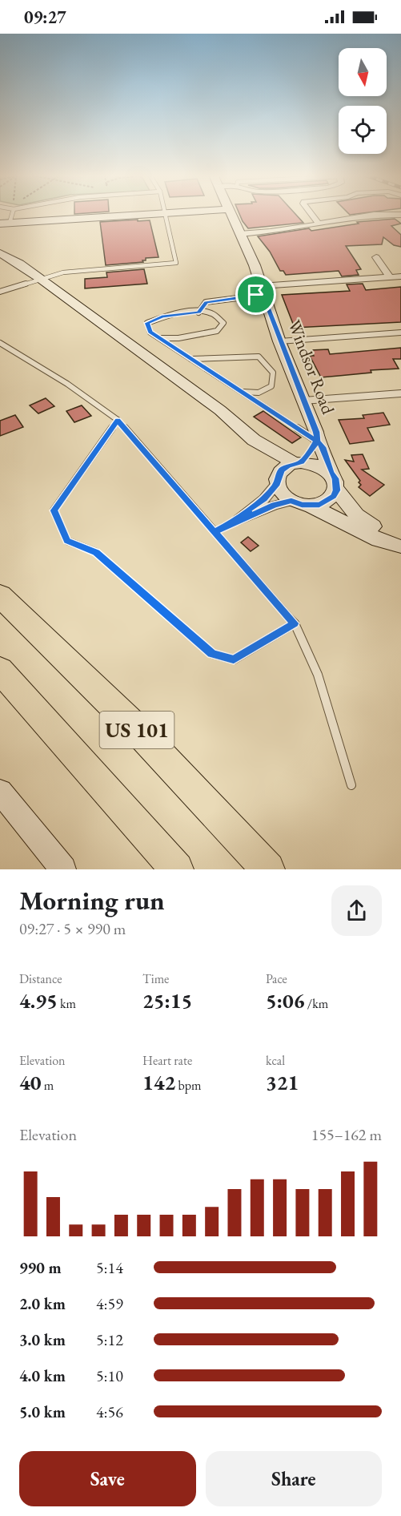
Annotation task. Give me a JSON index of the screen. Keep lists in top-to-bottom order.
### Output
{
  "streets": {
    "highway": ["US 101"],
    "main road": ["Windsor Road"]
  },
  "north": "bottom",
  "page": {
    "status": "09:27",
    "heading": ["Morning run", "09:27 · 5 × 990 m"],
    "stats": [
      ["Distance", "4.95 km"],
      ["Time", "25:15"],
      ["Pace", "5:06 /km"],
      ["Elevation", "40 m"],
      ["Heart rate", "142 bpm"],
      ["kcal", "321"]
    ],
    "chart": ["Elevation", "155–162 m"],
    "list": [
      {
        "name": "990 m",
        "note": "5:14"
      },
      {
        "name": "2.0 km",
        "note": "4:59"
      },
      {
        "name": "3.0 km",
        "note": "5:12"
      },
      {
        "name": "4.0 km",
        "note": "5:10"
      },
      {
        "name": "5.0 km",
        "note": "4:56"
      }
    ],
    "buttons": ["Save", "Share"]
  }
}
